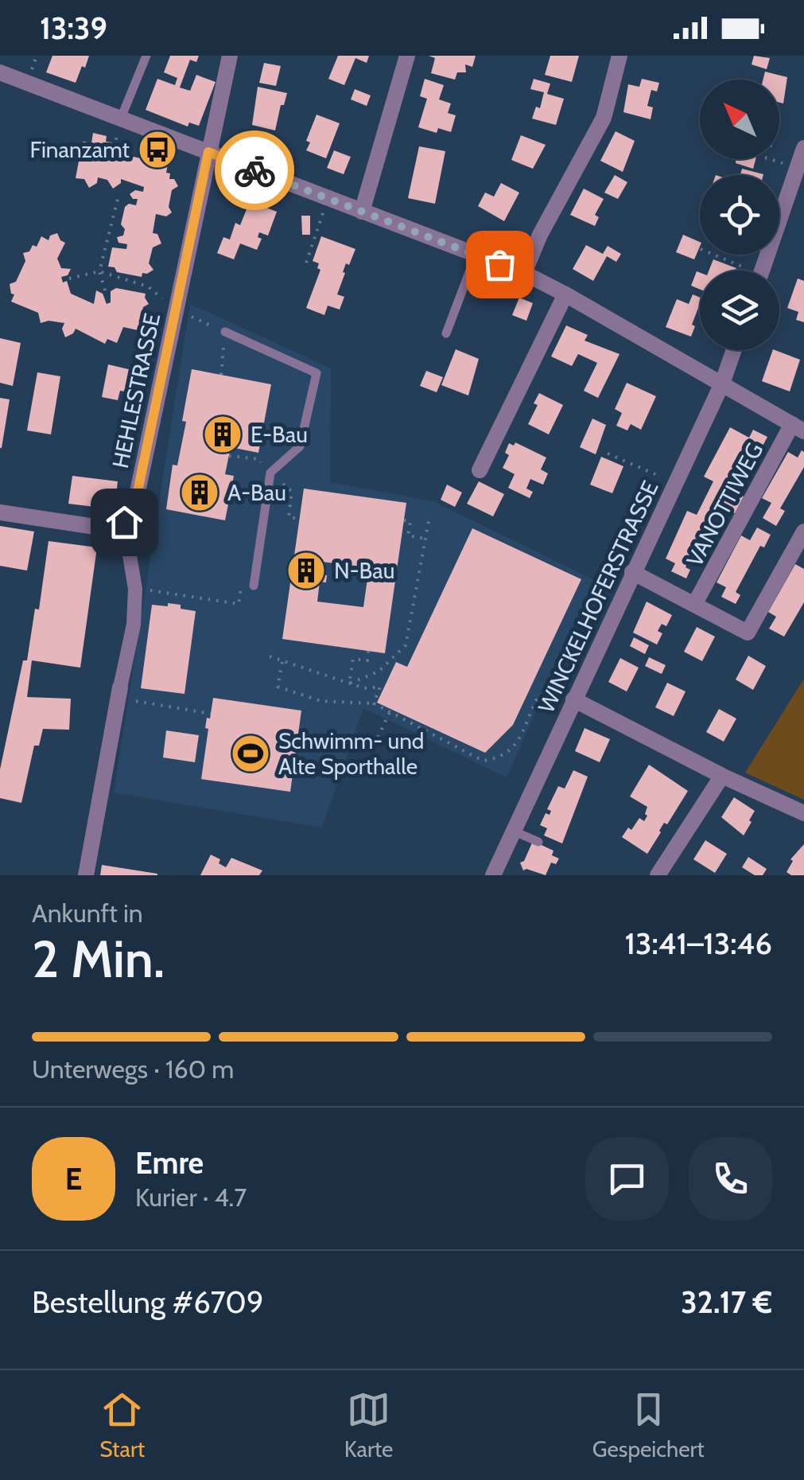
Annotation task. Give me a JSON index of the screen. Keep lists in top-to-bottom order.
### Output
{
  "streets": {
    "street": ["HEHLESTRASSE", "VANOTTIWEG", "WINCKELHOFERSTRASSE"]
  },
  "places": {
    "bus stop": ["Finanzamt"],
    "building": ["E-Bau", "A-Bau", "N-Bau"],
    "sports": ["Schwimm- und Alte Sporthalle"]
  },
  "north": "top left",
  "page": {
    "status": "13:39",
    "heading": ["2 Min.", "Ankunft in", "13:41–13:46"],
    "panel": [
      "Emre",
      "Kurier · 4.7",
      "Bestellung #6709",
      "32.17 €"
    ],
    "bar": "Unterwegs · 160 m",
    "round": "E",
    "tabs": ["Start", "Karte", "Gespeichert"]
  }
}
